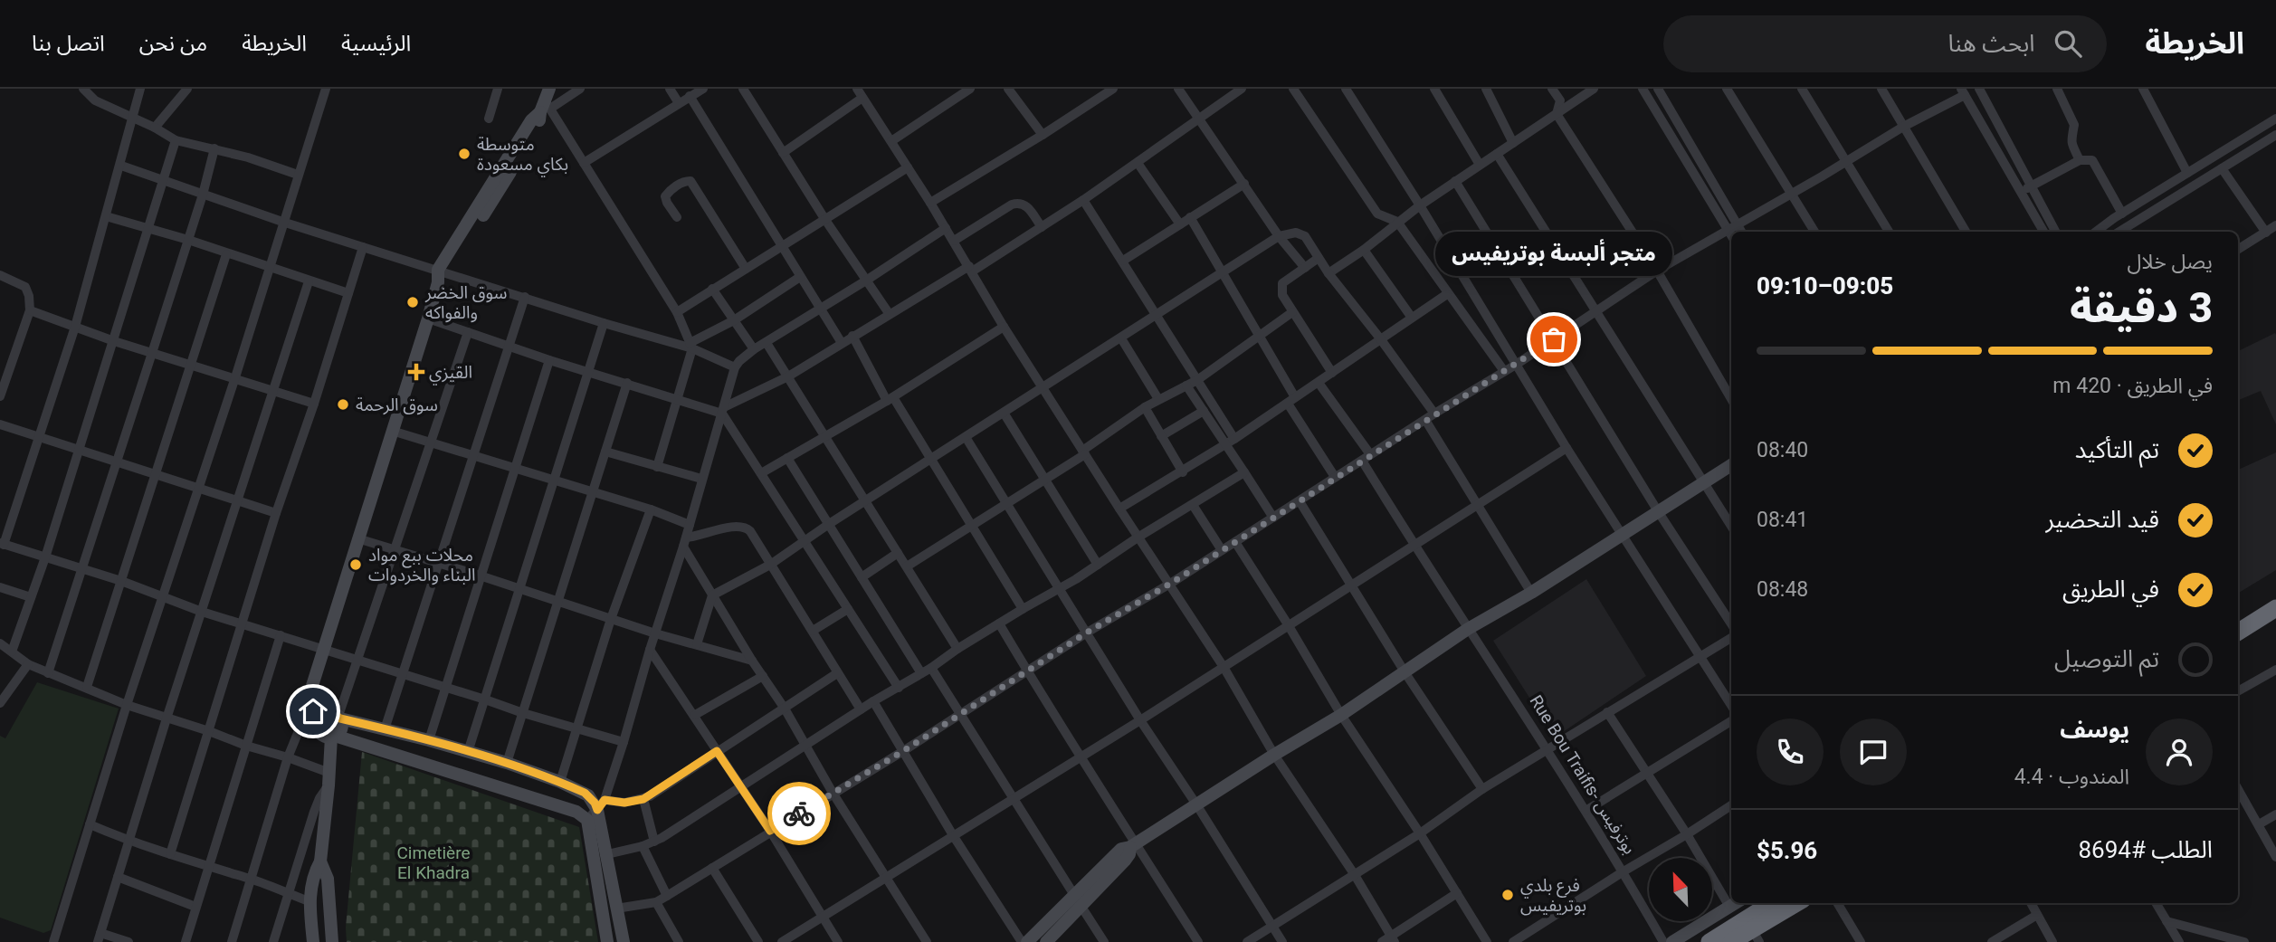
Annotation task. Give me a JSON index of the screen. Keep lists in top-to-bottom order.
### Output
{
  "streets": {
    "street": ["Rue Bou Traifis- بوترفيس"]
  },
  "parks": ["Cimetière El Khadra"],
  "places": {
    "other": [
      "متوسطة بكاي مسعودة",
      "سوق الخضر والفواكه",
      "متجر ألبسة بوتريفيس",
      "سوق الرحمة",
      "محلات ببع مواد البناء والخردوات",
      "فرع بلدي بوتريفيس"
    ],
    "health": ["القيزي"]
  },
  "north": "top left",
  "page": {
    "header": "الخريطة",
    "search": "ابحث هنا",
    "nav": [
      "الرئيسية",
      "الخريطة",
      "من نحن",
      "اتصل بنا"
    ],
    "bubble": "متجر ألبسة بوتريفيس",
    "heading": ["3 دقيقة", "يصل خلال", "09:05–09:10"],
    "panel": [
      "يوسف",
      "المندوب · 4.4",
      "الطلب #8694",
      "$5.96"
    ],
    "bar": "في الطريق · 420 m",
    "list": [
      ["تم التأكيد", "08:40"],
      ["قيد التحضير", "08:41"],
      ["في الطريق", "08:48"],
      "تم التوصيل"
    ]
  }
}
